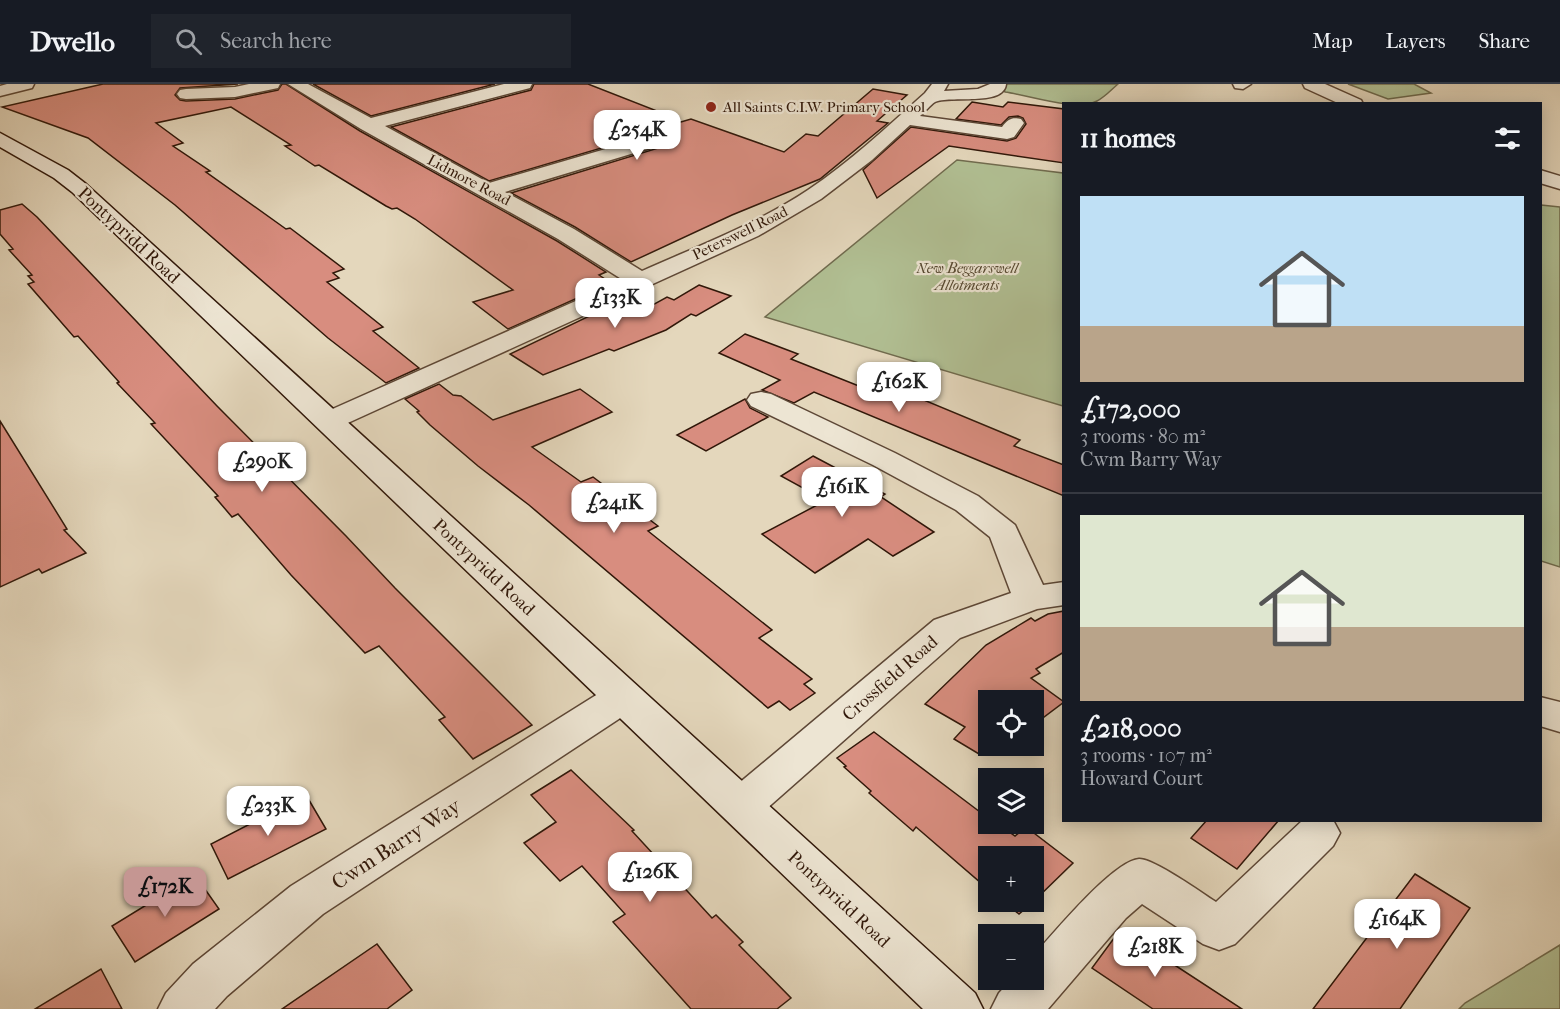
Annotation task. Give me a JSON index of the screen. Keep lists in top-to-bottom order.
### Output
{
  "streets": {
    "street": [
      "Lidmore Road",
      "Peterswell Road",
      "Pontypridd Road",
      "Crossfield Road",
      "Cwm Barry Way"
    ]
  },
  "crossings": [
    ["Lidmore Road", "Peterswell Road"],
    ["Peterswell Road", "Pontypridd Road"],
    ["Pontypridd Road", "Crossfield Road"],
    ["Pontypridd Road", "Cwm Barry Way"]
  ],
  "parks": ["New Beggarswell Allotments"],
  "places": ["All Saints C.I.W. Primary School"],
  "page": {
    "header": "Dwello",
    "search": "Search here",
    "nav": ["Map", "Layers", "Share"],
    "heading": "11 homes",
    "price": [
      "£254K",
      "£133K",
      "£162K",
      "£290K",
      "£161K",
      "£241K",
      "£233K",
      "£126K",
      "£172K",
      "£164K",
      "£218K"
    ],
    "list": [
      {
        "name": "£172,000",
        "note": "3 rooms · 80 m² · Cwm Barry Way"
      },
      {
        "name": "£218,000",
        "note": "3 rooms · 107 m² · Howard Court"
      }
    ],
    "map_buttons": ["+", "−"]
  }
}
